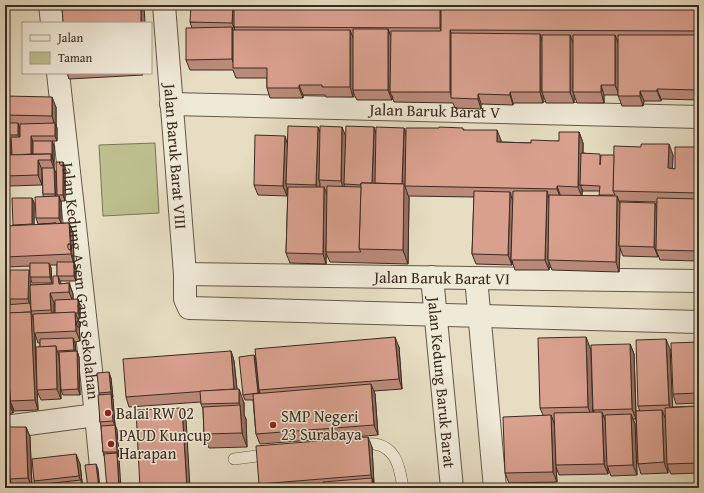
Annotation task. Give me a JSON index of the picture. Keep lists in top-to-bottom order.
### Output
{
  "streets": {
    "street": [
      "Jalan Baruk Barat V",
      "Jalan Baruk Barat VIII",
      "Jalan Baruk Barat VI",
      "Jalan Kedung Asem Gang Sekolahan",
      "Jalan Kedung Baruk Barat"
    ]
  },
  "crossings": [
    ["Jalan Baruk Barat V", "Jalan Baruk Barat VIII"],
    ["Jalan Baruk Barat VIII", "Jalan Baruk Barat VI"],
    ["Jalan Baruk Barat VIII", "Jalan Kedung Baruk Barat"],
    ["Jalan Baruk Barat VI", "Jalan Kedung Baruk Barat"]
  ],
  "places": ["Balai RW 02", "SMP Negeri 23 Surabaya", "PAUD Kuncup Harapan"],
  "legend": ["Jalan", "Taman"]
}
